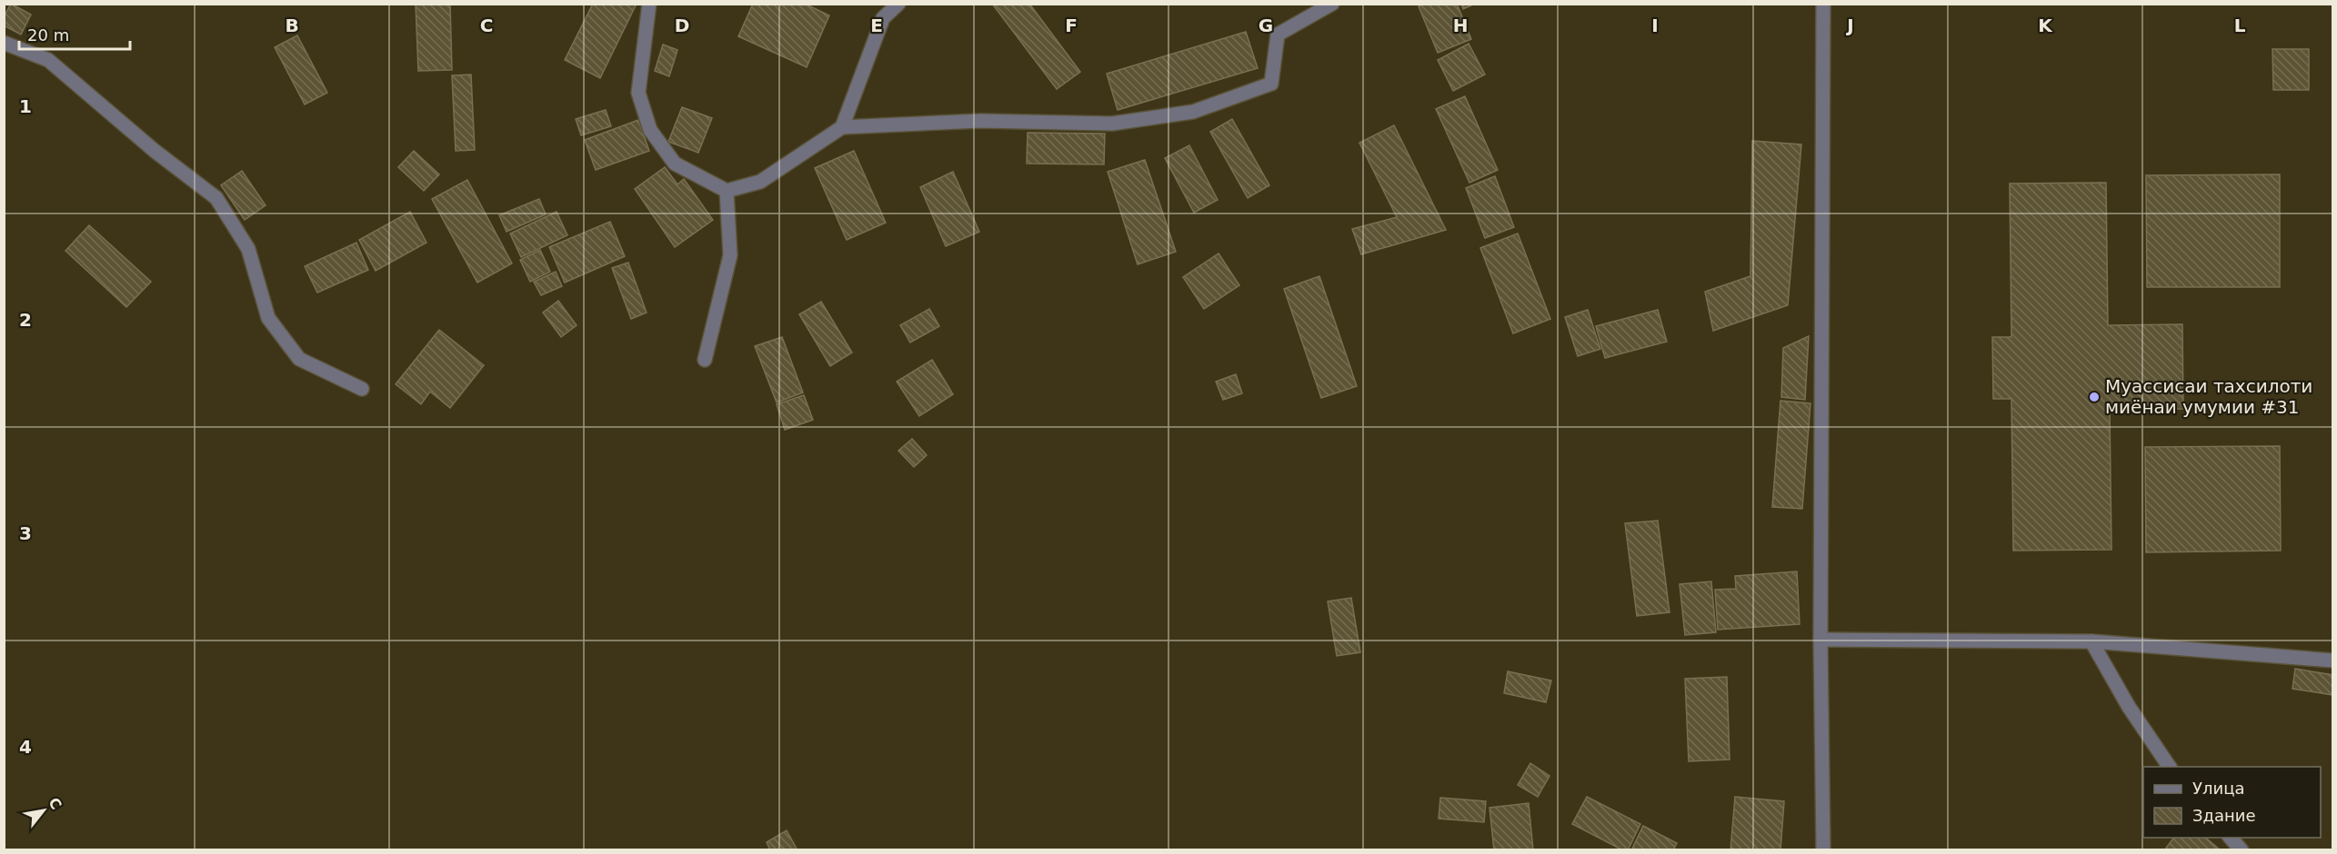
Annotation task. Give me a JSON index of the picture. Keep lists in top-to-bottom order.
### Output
{
  "places": ["Муассисаи тахсилоти миёнаи умумии #31"],
  "legend": ["Улица", "Здание"],
  "scale_bar": "20 m",
  "north": "top right",
  "grid": {
    "columns": [
      "B",
      "C",
      "D",
      "E",
      "F",
      "G",
      "H",
      "I",
      "J",
      "K",
      "L"
    ],
    "rows": [
      "1",
      "2",
      "3",
      "4"
    ]
  }
}
